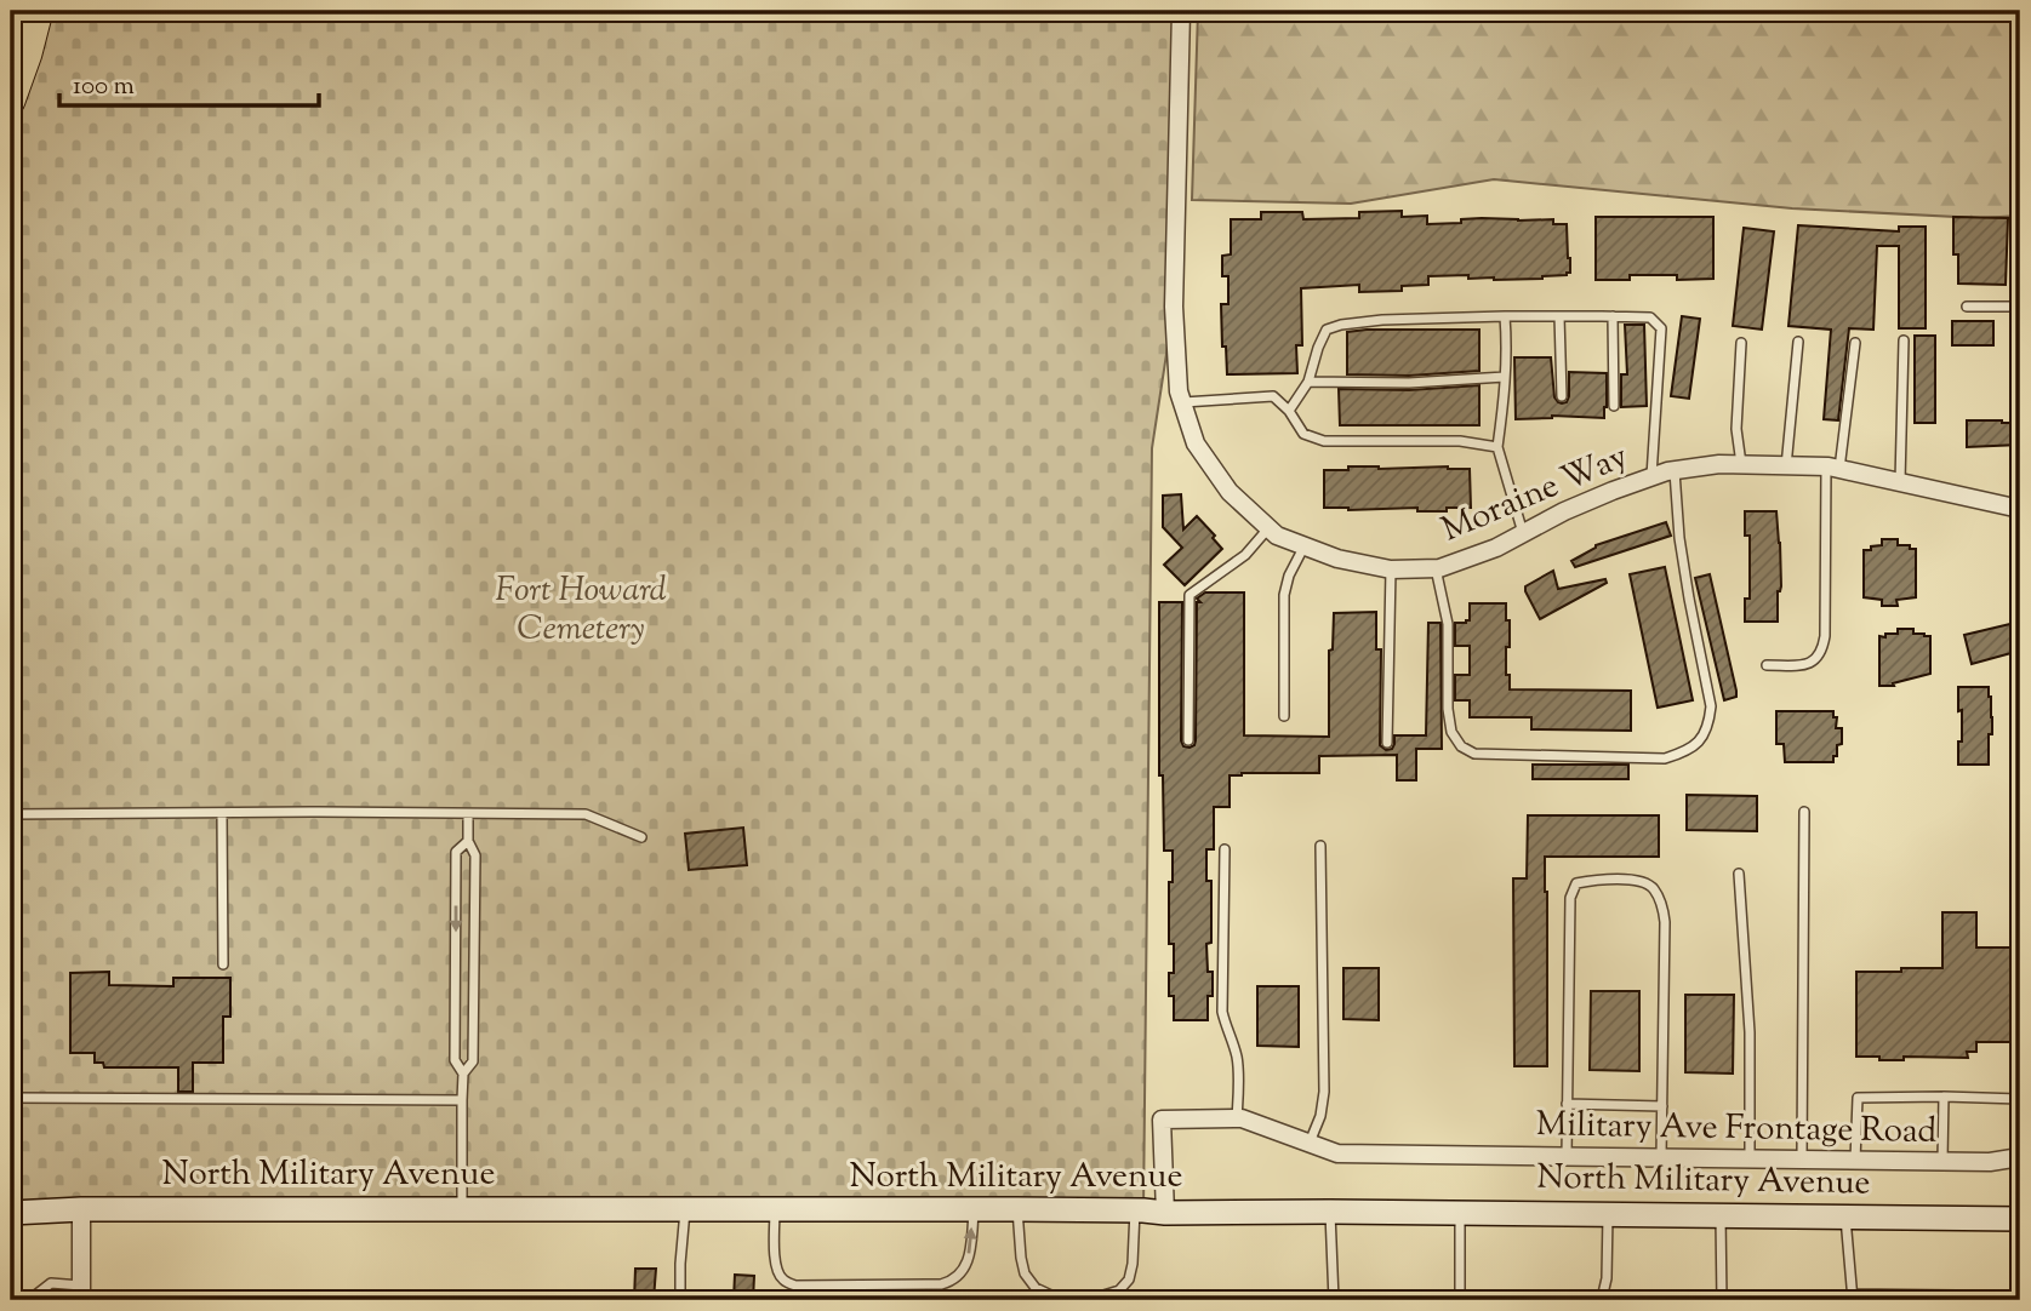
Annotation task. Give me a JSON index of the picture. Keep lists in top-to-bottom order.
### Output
{
  "streets": {
    "main road": ["North Military Avenue"],
    "street": ["Moraine Way", "Military Ave Frontage Road"]
  },
  "crossings": [
    ["Military Ave Frontage Road", "North Military Avenue"]
  ],
  "parks": ["Fort Howard Cemetery"],
  "scale_bar": "100 m"
}
